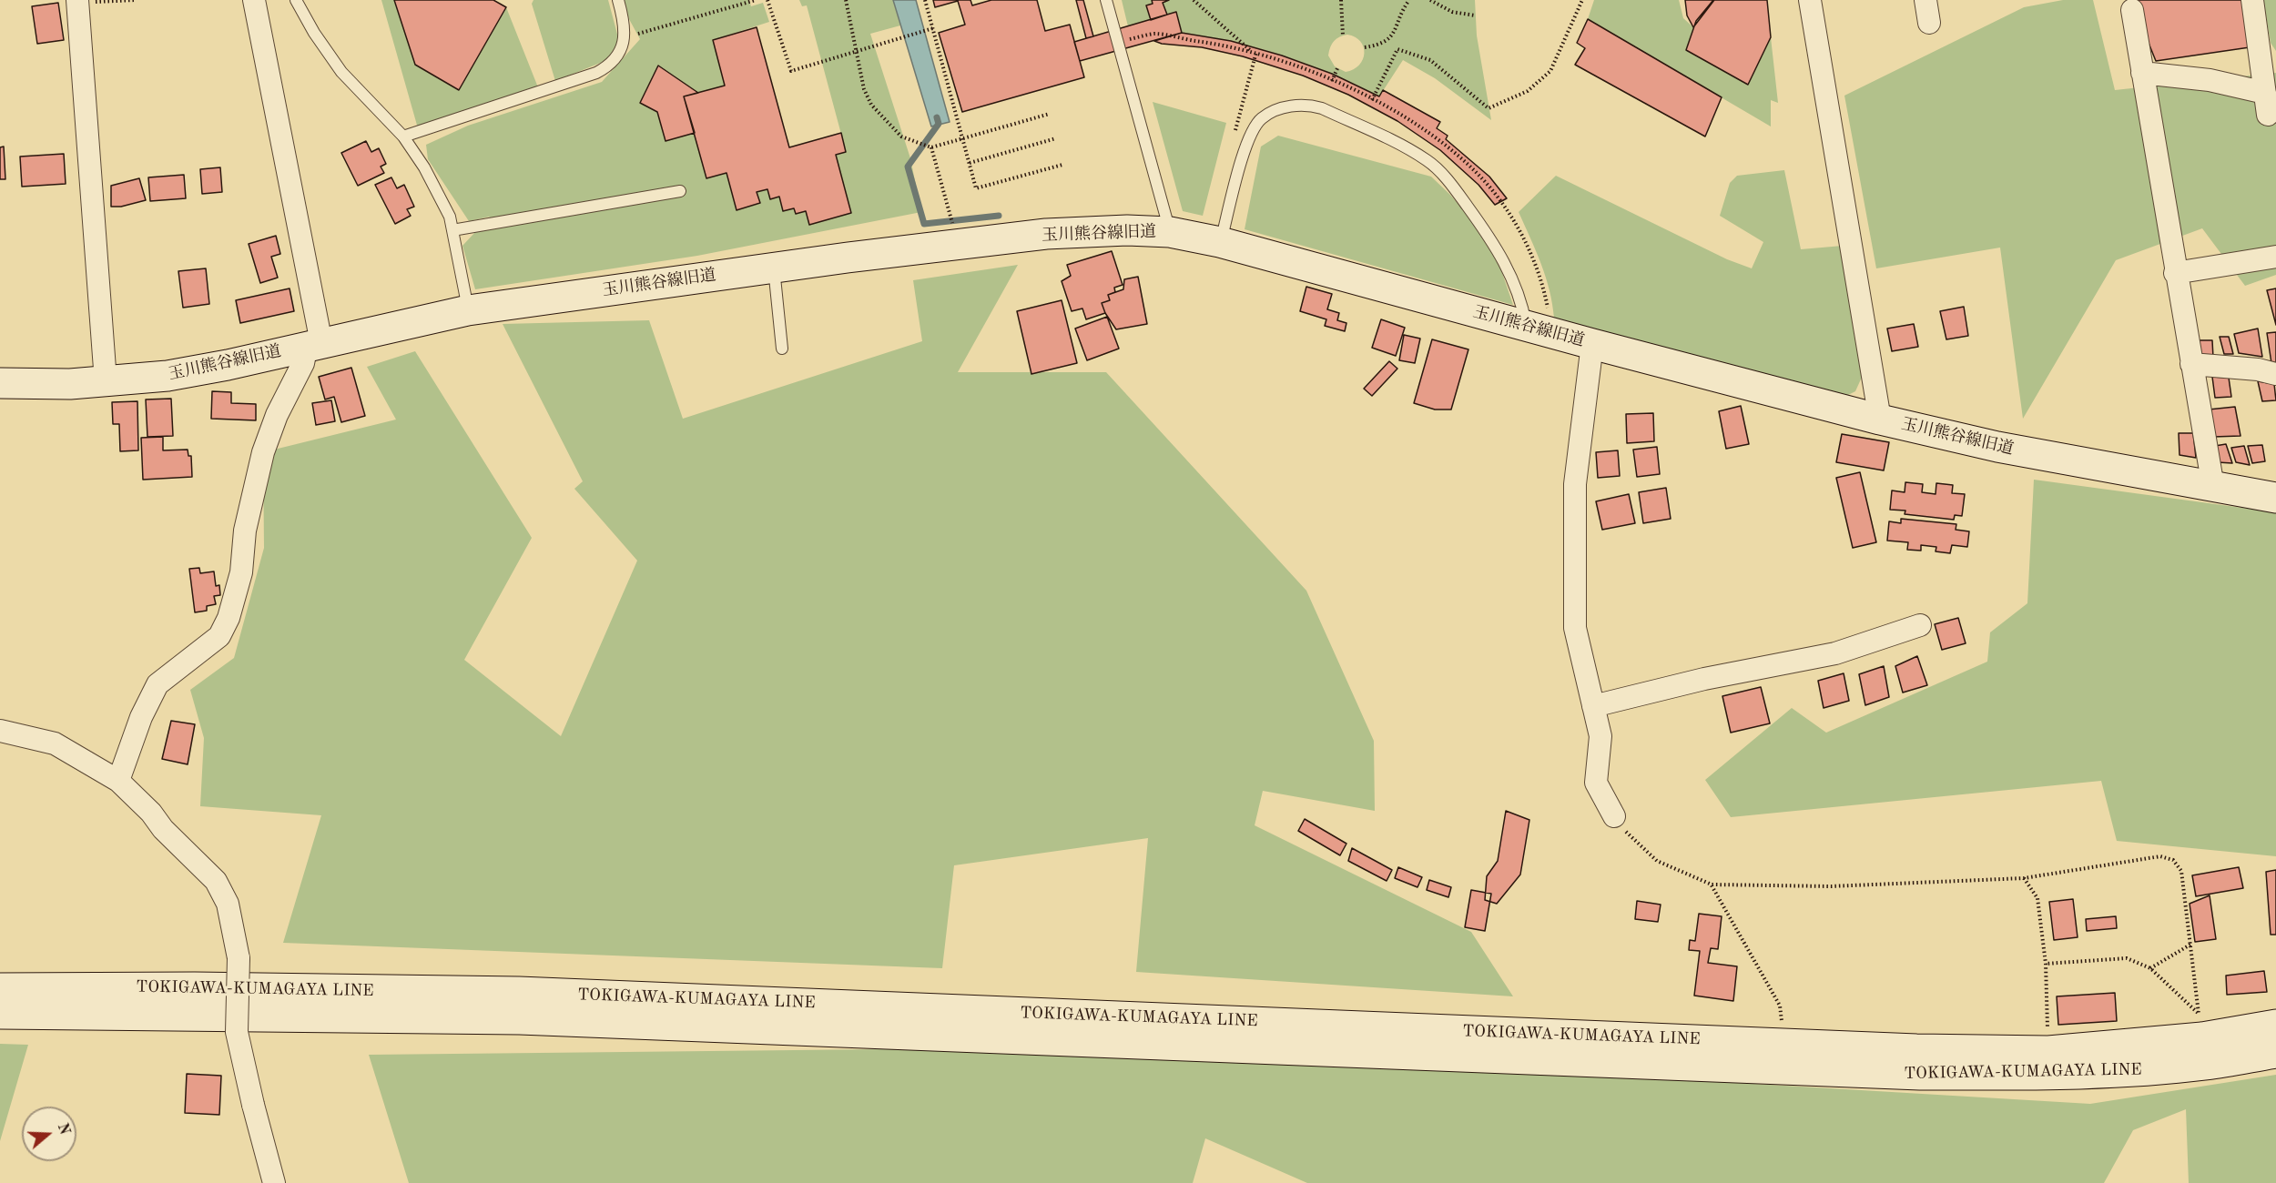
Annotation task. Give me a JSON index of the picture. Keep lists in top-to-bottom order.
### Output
{
  "streets": {
    "main road": ["玉川熊谷線旧道", "TOKIGAWA-KUMAGAYA LINE"]
  },
  "north": "right"
}
